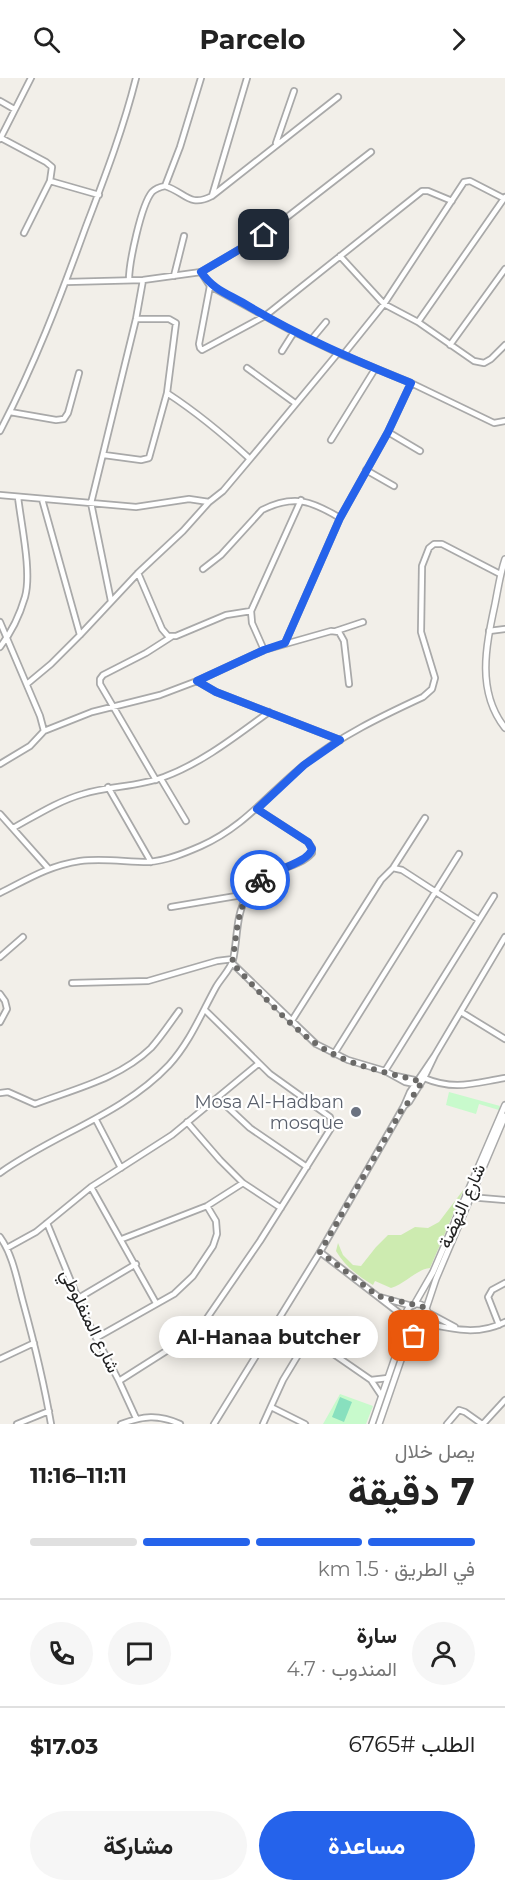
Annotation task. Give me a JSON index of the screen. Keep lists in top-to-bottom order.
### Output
{
  "streets": {
    "street": ["شارع النهضة", "شارع المنفلوطي"]
  },
  "places": ["Mosa Al-Hadban mosque", "Al-Hanaa butcher"],
  "page": {
    "header": "Parcelo",
    "bubble": "Al-Hanaa butcher",
    "heading": ["7 دقيقة", "يصل خلال", "11:11–11:16"],
    "panel": [
      "سارة",
      "المندوب · 4.7",
      "الطلب #6765",
      "$17.03"
    ],
    "bar": "في الطريق · 1.5 km",
    "buttons": ["مساعدة", "مشاركة"]
  }
}
